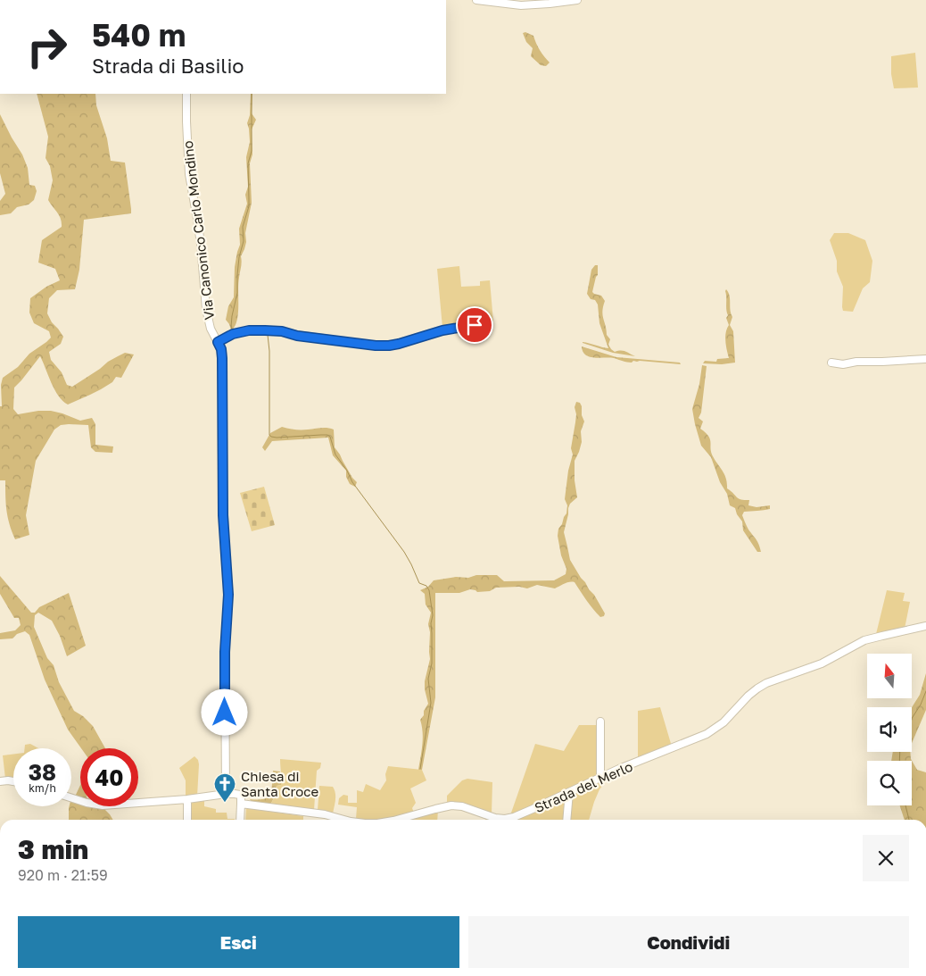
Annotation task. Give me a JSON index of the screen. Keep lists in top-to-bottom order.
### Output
{
  "streets": {
    "street": ["Via Canonico Carlo Mondino", "Strada del Merlo"]
  },
  "crossings": [
    ["Via Canonico Carlo Mondino", "Strada del Merlo"]
  ],
  "places": {
    "church": ["Chiesa di Santa Croce"]
  },
  "north": "top",
  "page": {
    "turn": ["540 m", "Strada di Basilio"],
    "speed": "38 km/h",
    "limit": "40",
    "heading": ["3 min", "920 m · 21:59"],
    "buttons": ["Esci", "Condividi"]
  }
}
